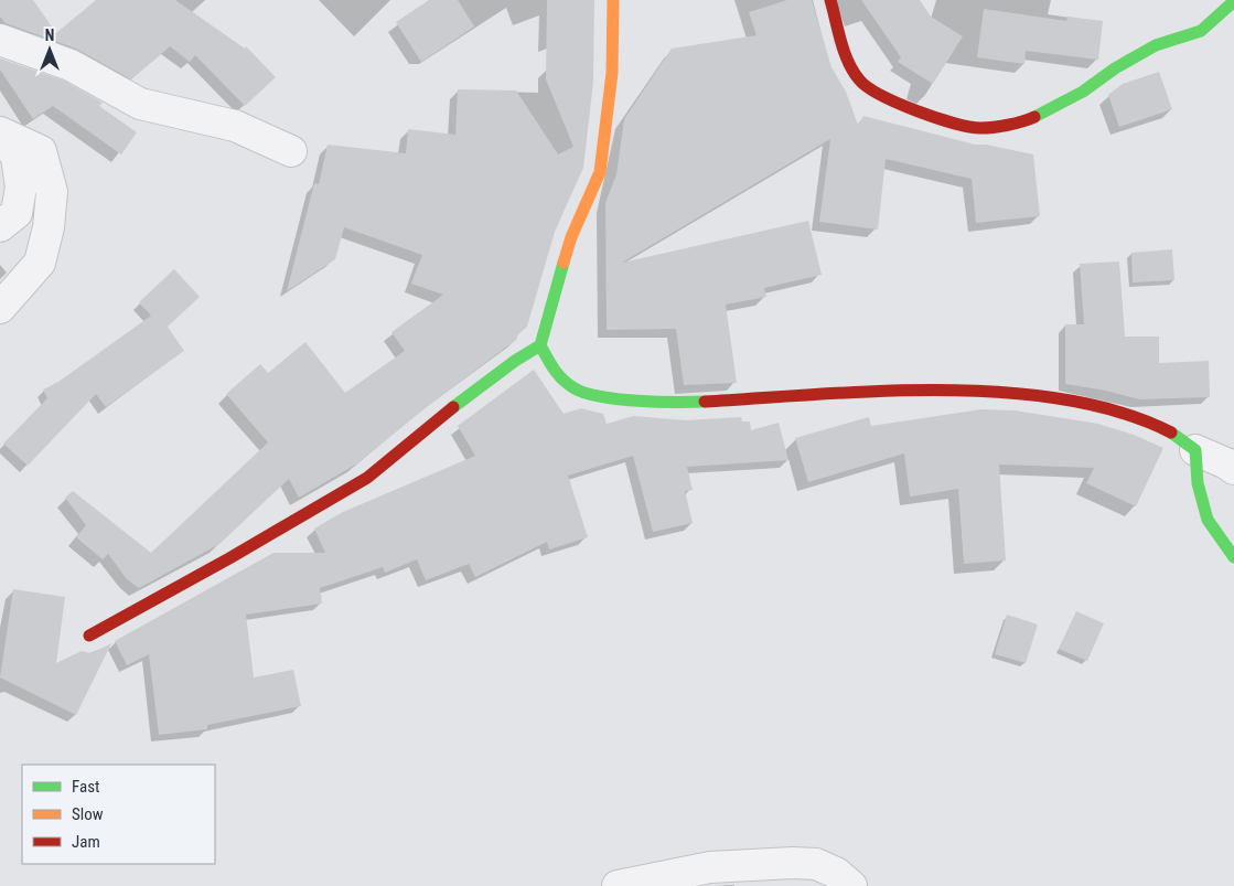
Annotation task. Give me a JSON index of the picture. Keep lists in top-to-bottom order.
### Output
{
  "legend": ["Fast", "Slow", "Jam"],
  "north": "top"
}
